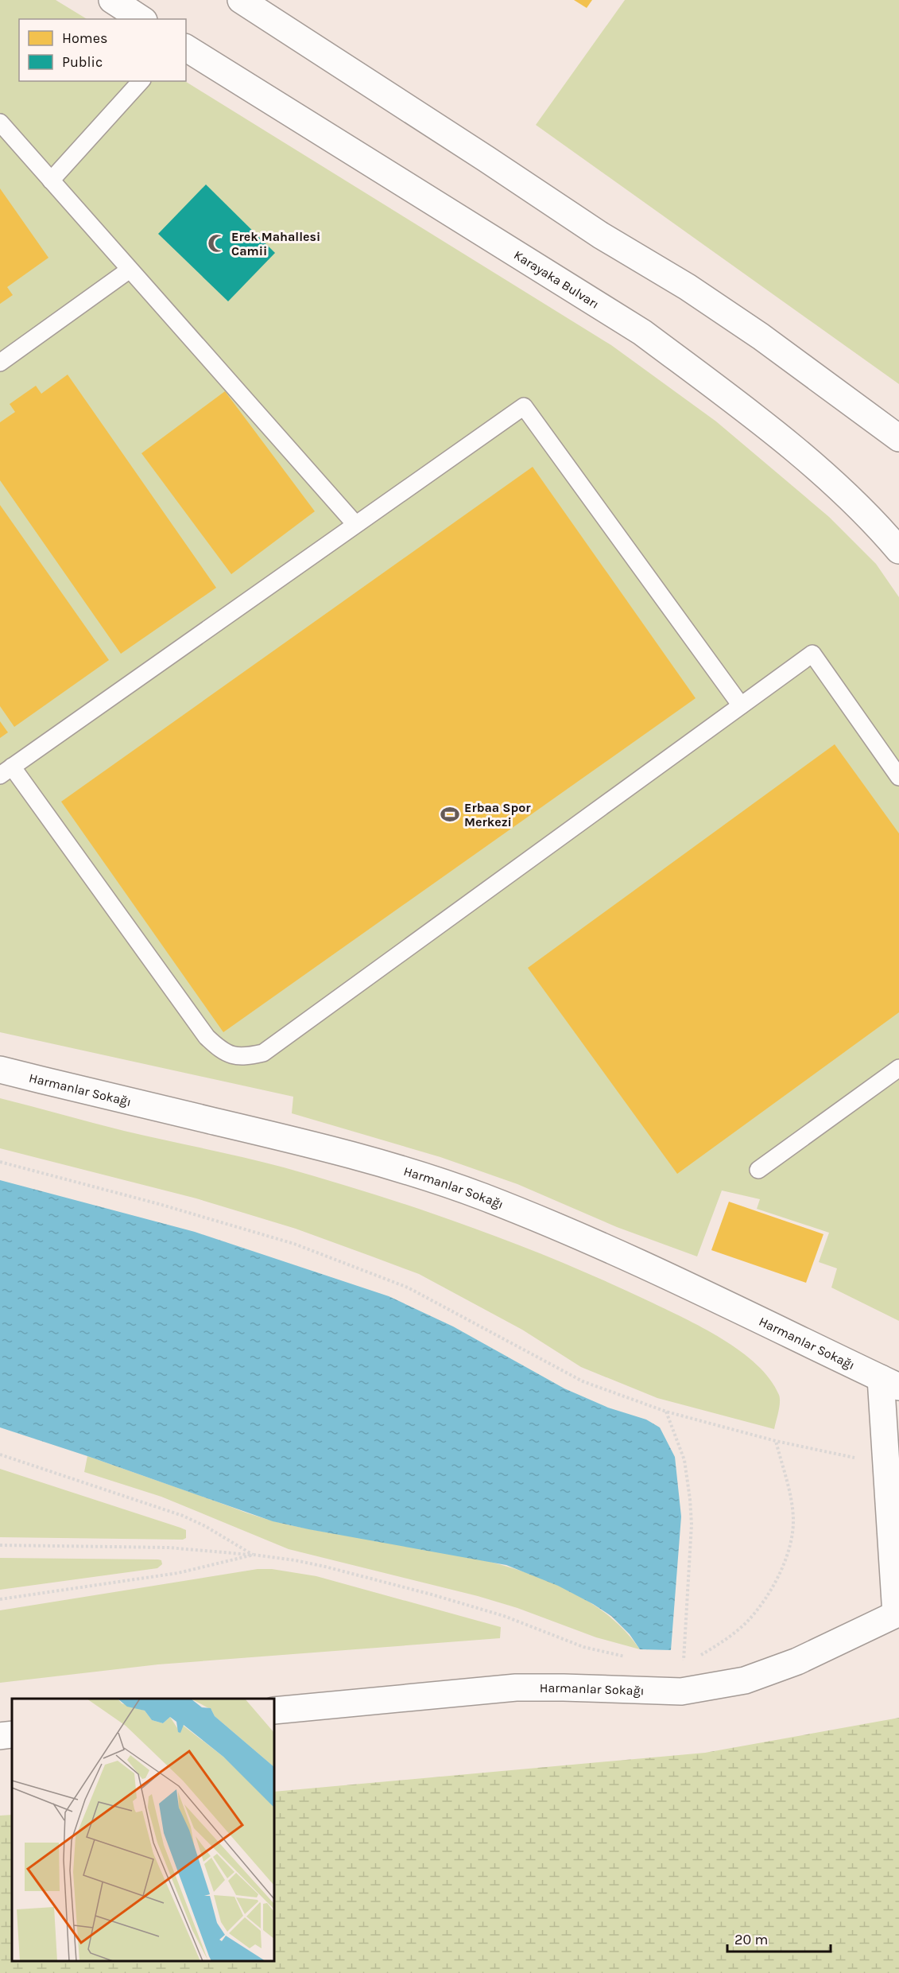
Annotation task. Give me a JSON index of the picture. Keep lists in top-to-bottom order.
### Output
{
  "streets": {
    "street": ["Karayaka Bulvarı", "Harmanlar Sokağı"]
  },
  "places": {
    "mosque": ["Erek Mahallesi Camii"],
    "sports": ["Erbaa Spor Merkezi"]
  },
  "legend": ["Homes", "Public"],
  "scale_bar": "20 m"
}
